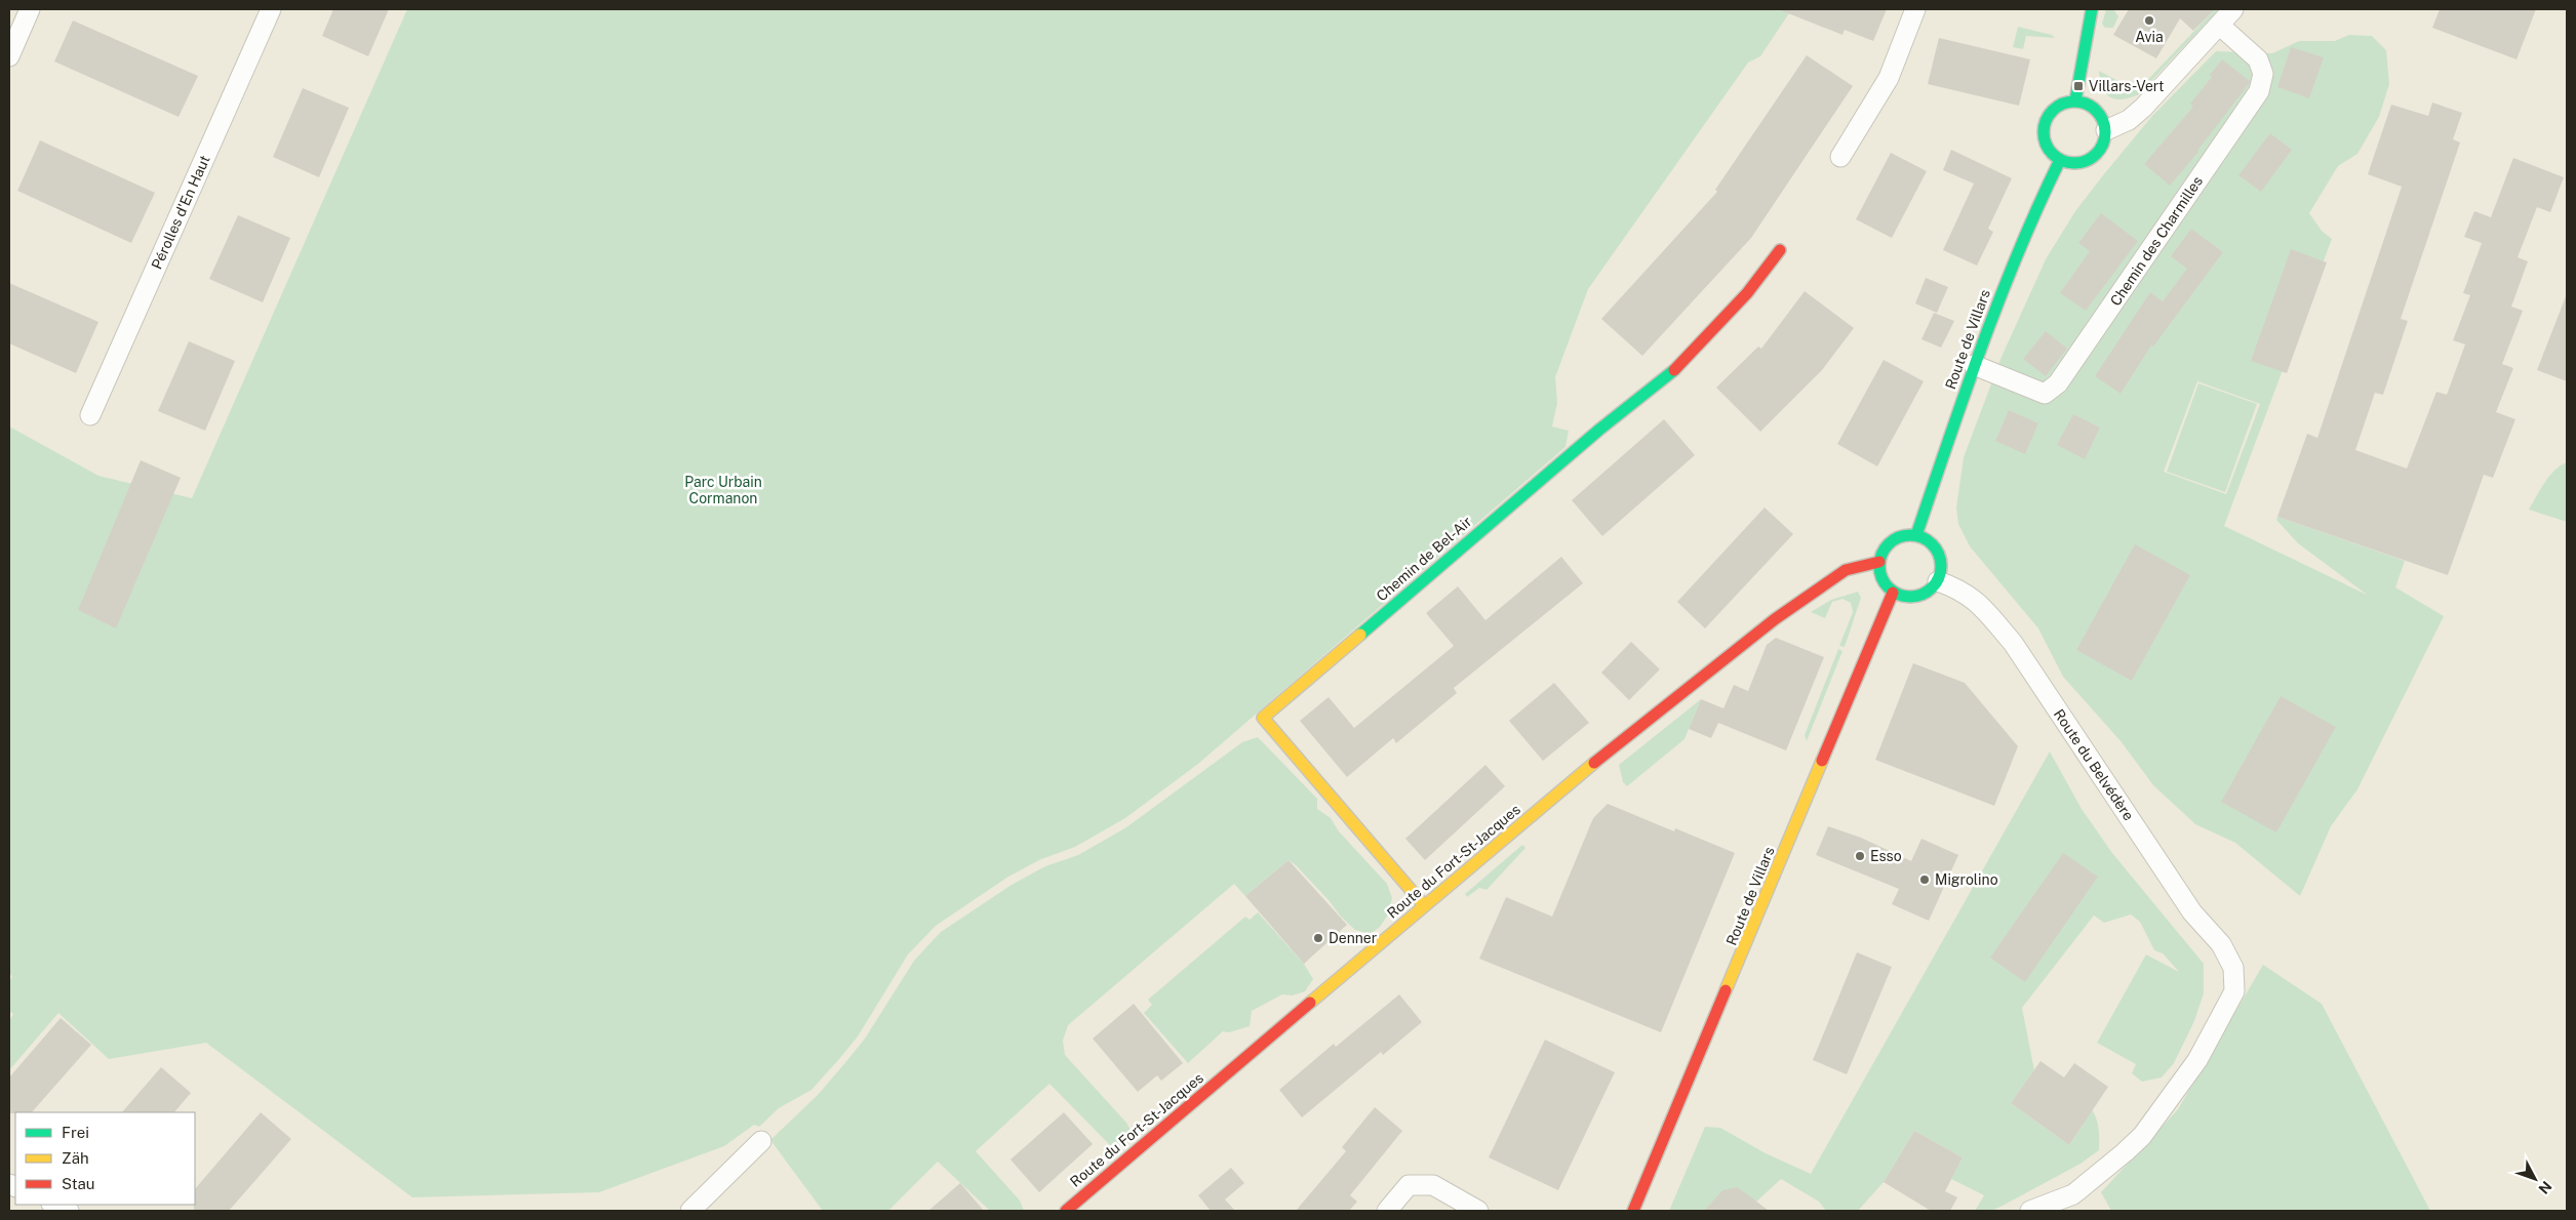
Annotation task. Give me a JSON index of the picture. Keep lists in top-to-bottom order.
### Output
{
  "streets": {
    "street": [
      "Pérolles d'En Haut",
      "Chemin des Charmilles",
      "Route de Villars",
      "Chemin de Bel-Air",
      "Route du Belvédère",
      "Route du Fort-St-Jacques"
    ]
  },
  "crossings": [
    ["Chemin des Charmilles", "Route de Villars"],
    ["Route de Villars", "Route du Belvédère"],
    ["Route de Villars", "Route du Fort-St-Jacques"],
    ["Chemin de Bel-Air", "Route du Fort-St-Jacques"],
    ["Route du Belvédère", "Route du Fort-St-Jacques"]
  ],
  "parks": ["Parc Urbain Cormanon"],
  "places": {
    "other": [
      "Avia",
      "Esso",
      "Migrolino",
      "Denner"
    ],
    "transit": ["Villars-Vert"]
  },
  "legend": ["Frei", "Zäh", "Stau"],
  "north": "bottom right"
}
